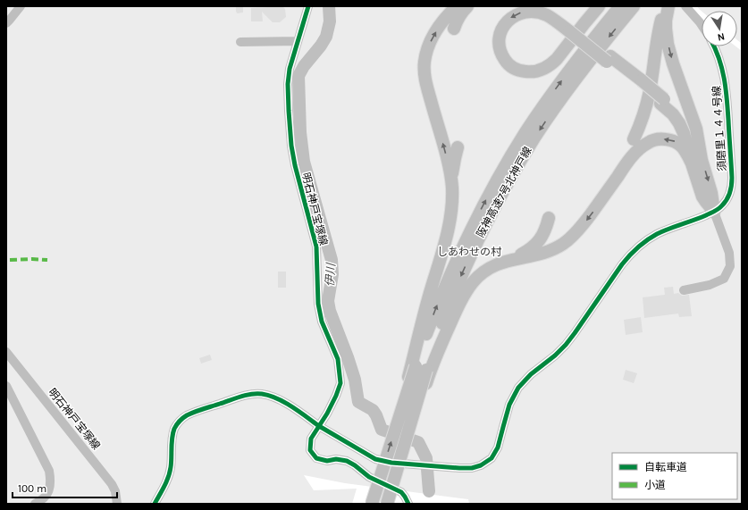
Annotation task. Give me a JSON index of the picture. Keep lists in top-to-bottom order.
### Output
{
  "streets": {
    "highway": ["阪神高速7号北神戸線"],
    "street": ["須磨里１４４号線", "明石神戸宝塚線"]
  },
  "water": ["伊川"],
  "parks": ["しあわせの村"],
  "legend": ["自転車道", "小道"],
  "scale_bar": "100 m",
  "north": "bottom"
}
